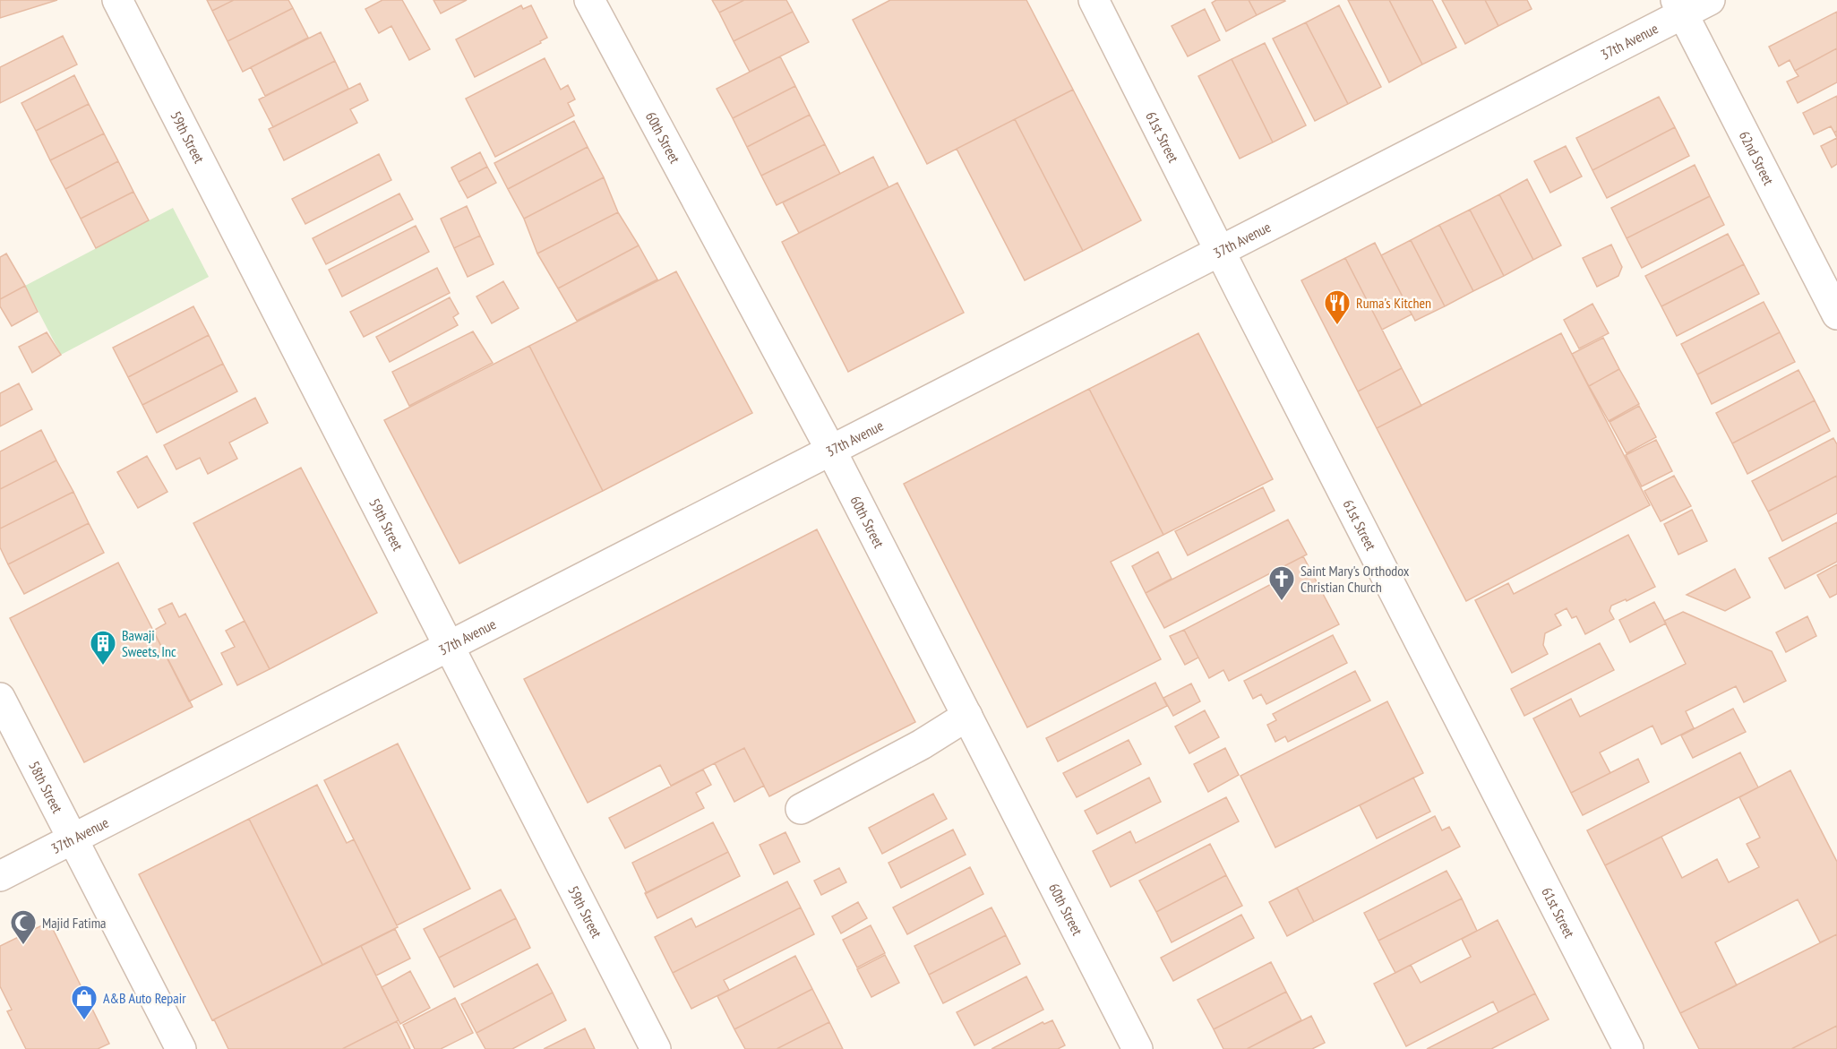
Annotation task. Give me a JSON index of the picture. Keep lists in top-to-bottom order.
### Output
{
  "streets": {
    "street": [
      "37th Avenue",
      "59th Street",
      "61st Street",
      "60th Street",
      "62nd Street",
      "58th Street"
    ]
  },
  "crossings": [
    ["37th Avenue", "59th Street"],
    ["37th Avenue", "61st Street"],
    ["37th Avenue", "60th Street"],
    ["37th Avenue", "62nd Street"],
    ["37th Avenue", "58th Street"]
  ],
  "places": {
    "restaurant": ["Ruma's Kitchen"],
    "church": ["Saint Mary's Orthodox Christian Church"],
    "building": ["Bawaji Sweets, Inc"],
    "mosque": ["Majid Fatima"],
    "shop": ["A&B Auto Repair"]
  }
}
